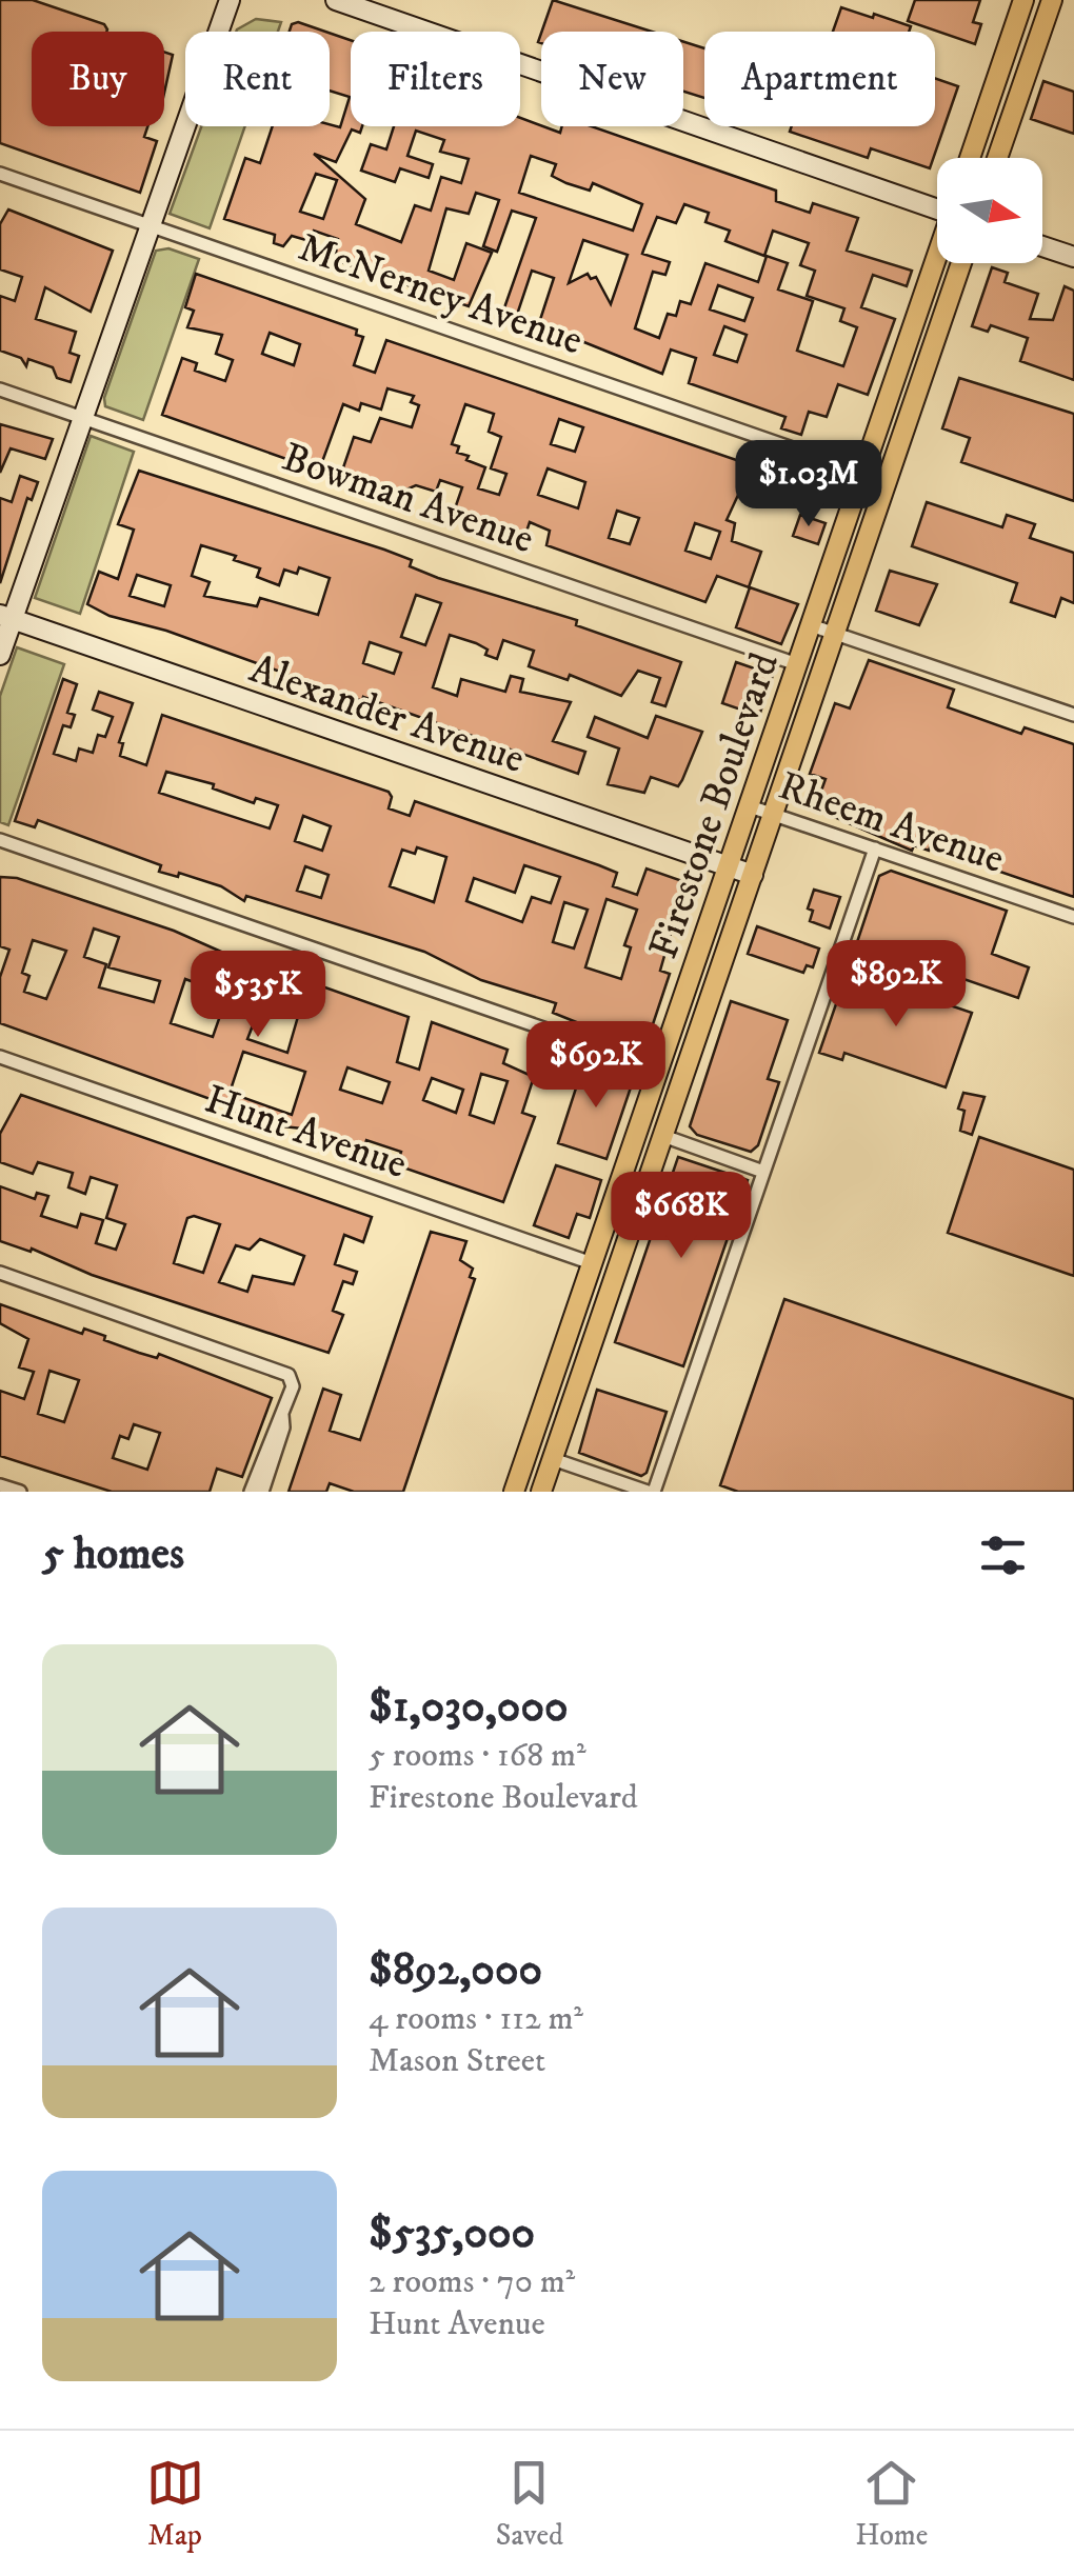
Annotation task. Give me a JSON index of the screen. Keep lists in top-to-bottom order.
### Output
{
  "streets": {
    "main road": ["Firestone Boulevard"],
    "street": [
      "McNerney Avenue",
      "Bowman Avenue",
      "Alexander Avenue",
      "Rheem Avenue",
      "Hunt Avenue"
    ]
  },
  "crossings": [
    ["McNerney Avenue", "Firestone Boulevard"],
    ["Bowman Avenue", "Firestone Boulevard"],
    ["Alexander Avenue", "Firestone Boulevard"],
    ["Firestone Boulevard", "Rheem Avenue"],
    ["Firestone Boulevard", "Hunt Avenue"]
  ],
  "north": "right",
  "page": {
    "chip": [
      "Buy",
      "Rent",
      "Filters",
      "New",
      "Apartment"
    ],
    "price": [
      "$1.03M",
      "$892K",
      "$535K",
      "$692K",
      "$668K"
    ],
    "heading": "5 homes",
    "list": [
      {
        "name": "$1,030,000",
        "note": "5 rooms · 168 m² · Firestone Boulevard"
      },
      {
        "name": "$892,000",
        "note": "4 rooms · 112 m² · Mason Street"
      },
      {
        "name": "$535,000",
        "note": "2 rooms · 70 m² · Hunt Avenue"
      }
    ],
    "tabs": ["Map", "Saved", "Home"]
  }
}
